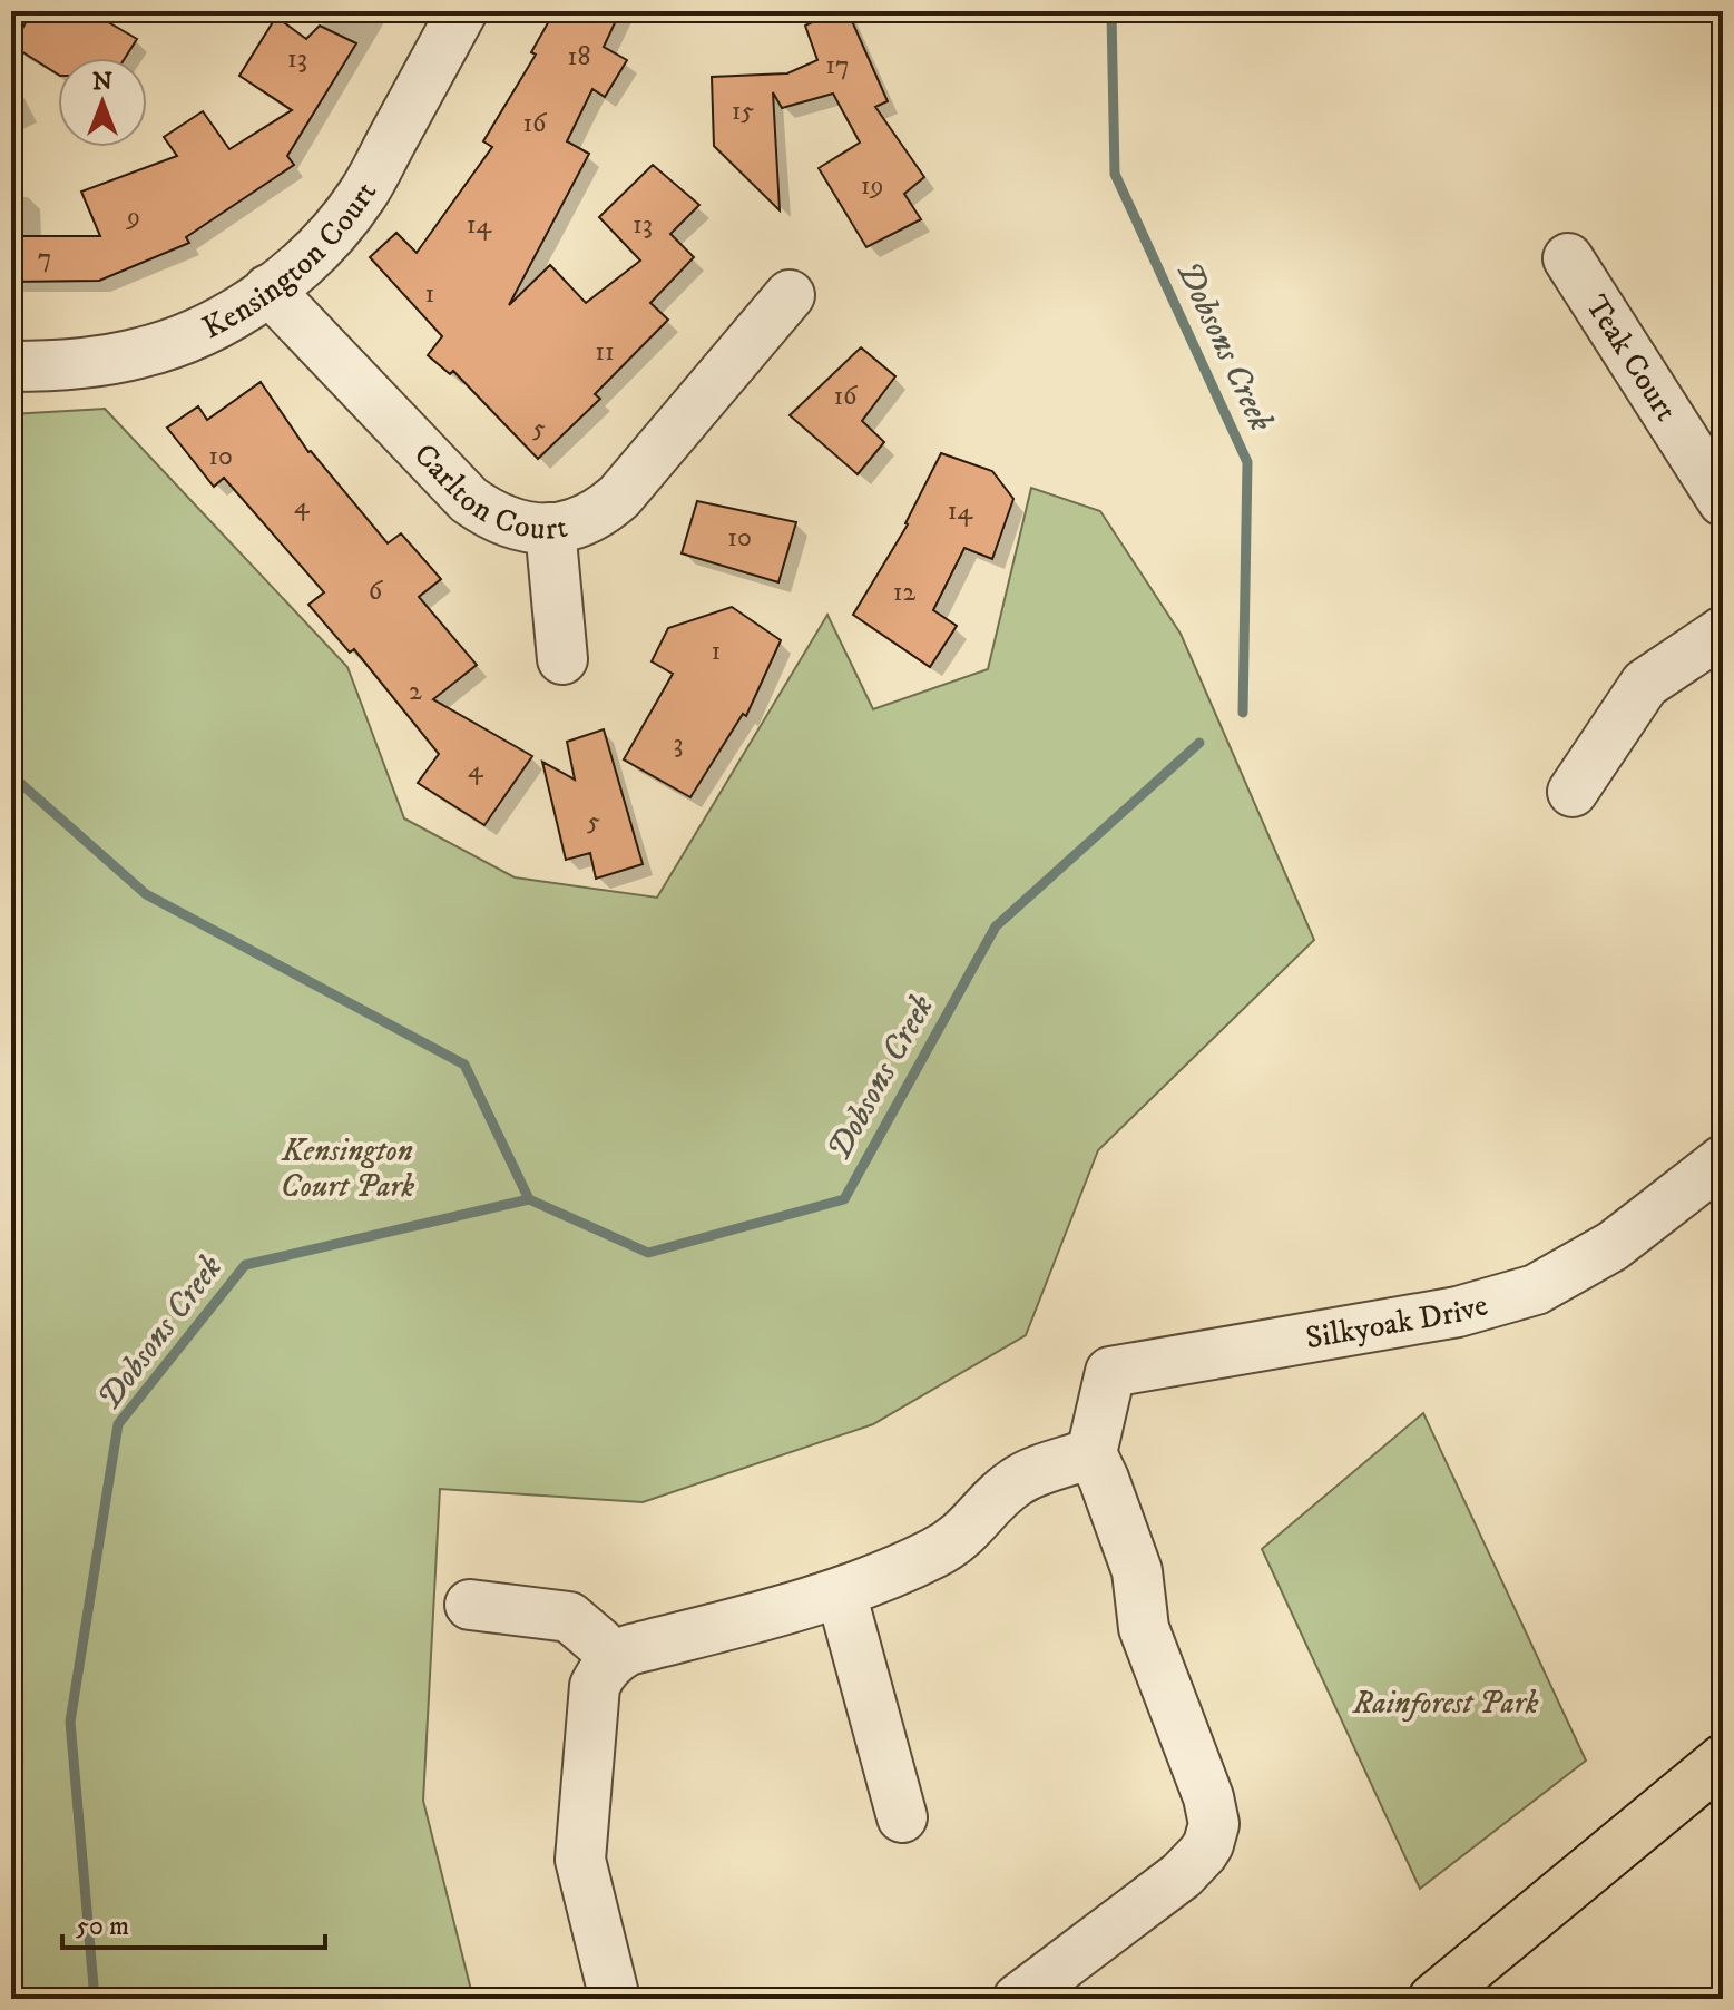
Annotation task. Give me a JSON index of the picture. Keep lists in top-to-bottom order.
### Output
{
  "streets": {
    "street": [
      "Kensington Court",
      "Teak Court",
      "Carlton Court",
      "Silkyoak Drive"
    ]
  },
  "crossings": [
    ["Kensington Court", "Carlton Court"]
  ],
  "water": ["Dobsons Creek"],
  "parks": ["Kensington Court Park", "Rainforest Park"],
  "house_numbers": [
    "18",
    "13",
    "17",
    "15",
    "16",
    "19",
    "9",
    "14",
    "13",
    "7",
    "1",
    "11",
    "16",
    "5",
    "10",
    "4",
    "14",
    "10",
    "6",
    "12",
    "1",
    "2",
    "3",
    "4",
    "5"
  ],
  "scale_bar": "50 m",
  "north": "top"
}
